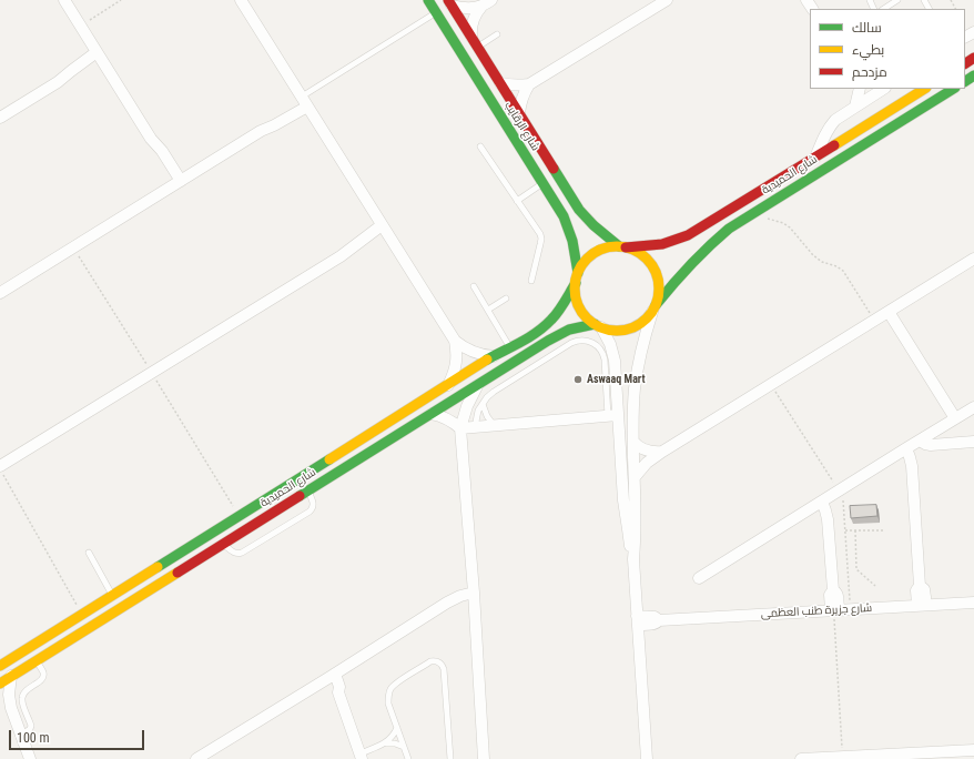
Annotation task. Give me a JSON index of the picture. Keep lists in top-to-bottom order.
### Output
{
  "streets": {
    "street": ["شارع الرقايب", "شارع الحميدية", "شارع جزيرة طنب العظمى"]
  },
  "crossings": [
    ["شارع الرقايب", "شارع الحميدية"]
  ],
  "places": ["Aswaaq Mart"],
  "legend": ["سالك", "بطيء", "مزدحم"],
  "scale_bar": "100 m"
}
